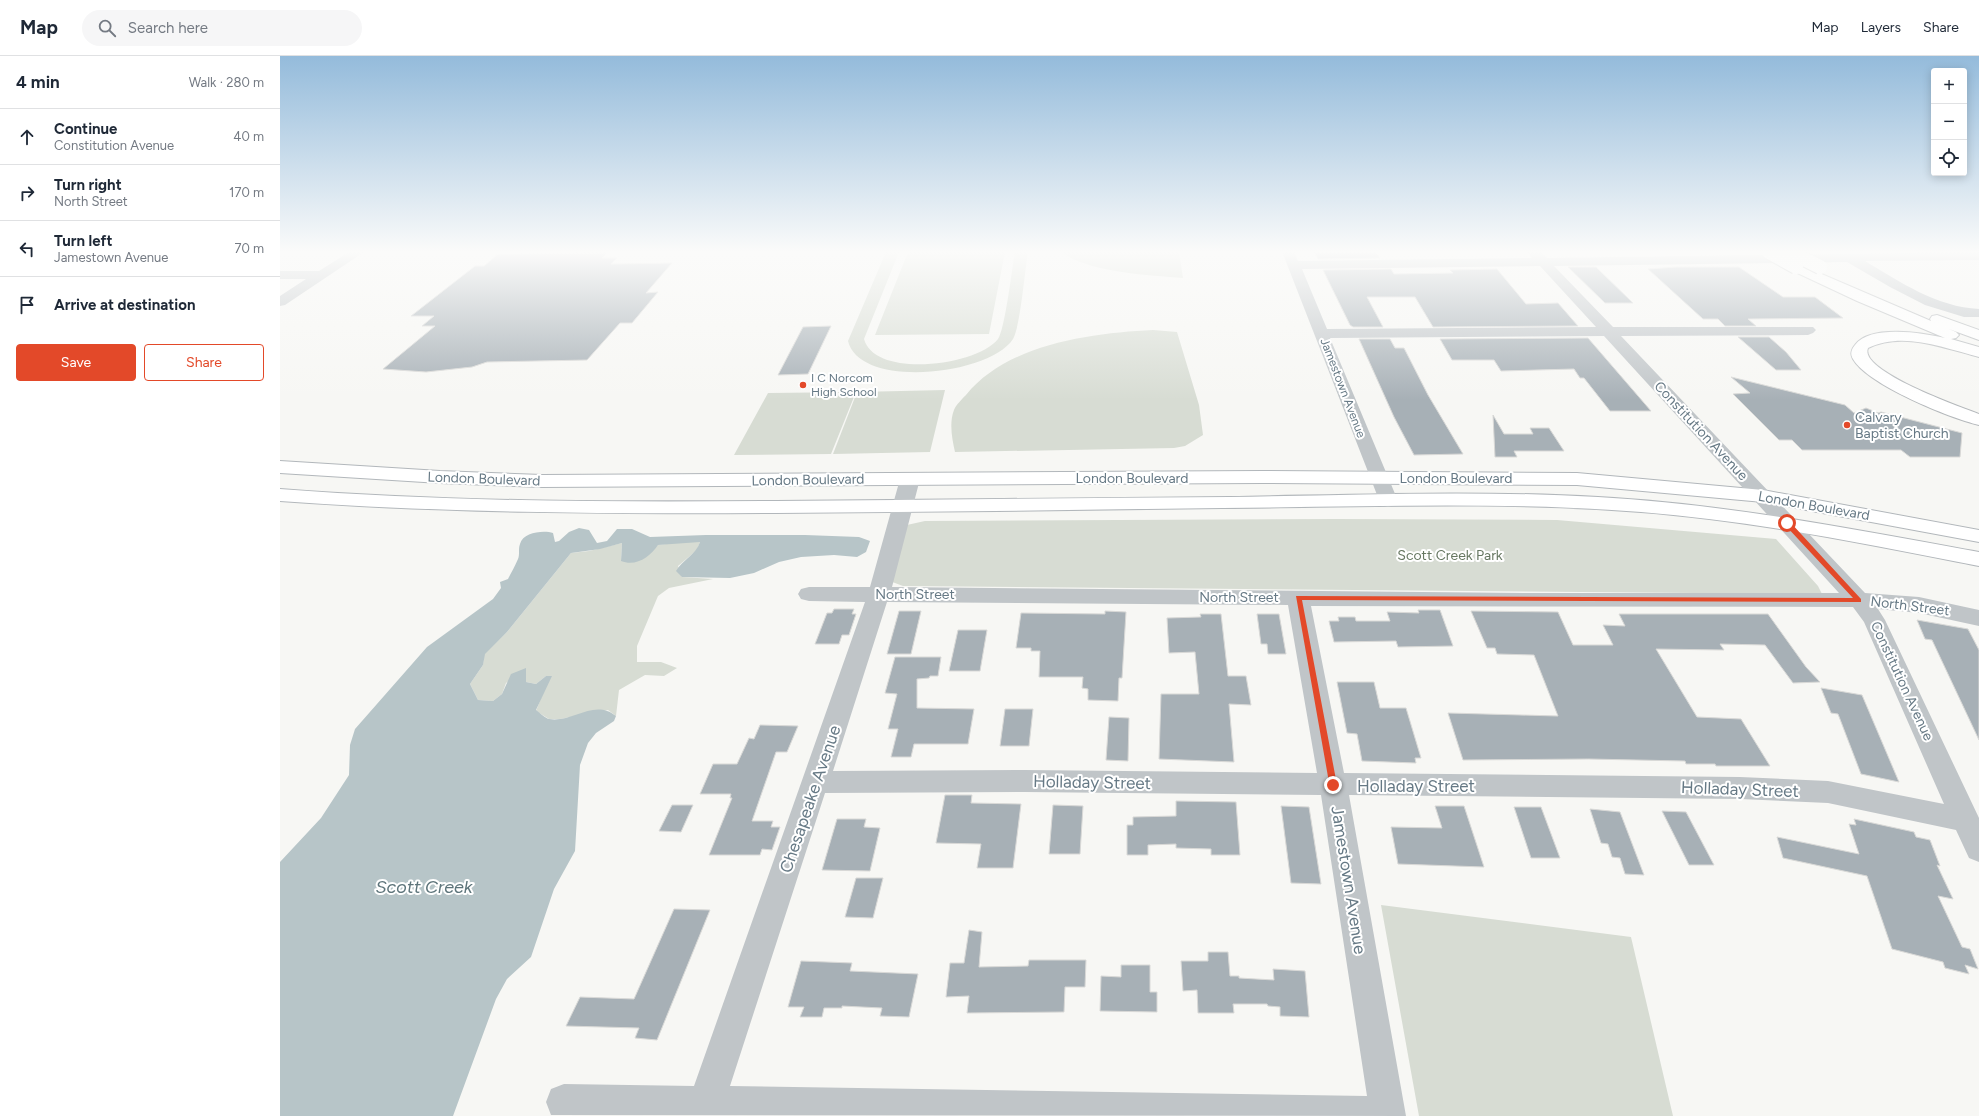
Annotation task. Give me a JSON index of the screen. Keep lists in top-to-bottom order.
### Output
{
  "streets": {
    "main road": ["London Boulevard"],
    "street": [
      "Jamestown Avenue",
      "Constitution Avenue",
      "North Street",
      "Holladay Street",
      "Chesapeake Avenue"
    ]
  },
  "crossings": [
    ["Jamestown Avenue", "London Boulevard"],
    ["Jamestown Avenue", "North Street"],
    ["Jamestown Avenue", "Holladay Street"],
    ["Constitution Avenue", "London Boulevard"],
    ["Constitution Avenue", "North Street"],
    ["Constitution Avenue", "Holladay Street"],
    ["London Boulevard", "Chesapeake Avenue"],
    ["North Street", "Chesapeake Avenue"],
    ["Holladay Street", "Chesapeake Avenue"]
  ],
  "water": ["Scott Creek"],
  "parks": ["Scott Creek Park"],
  "places": ["I C Norcom High School", "Calvary Baptist Church"],
  "page": {
    "header": "Map",
    "search": "Search here",
    "nav": ["Map", "Layers", "Share"],
    "heading": ["4 min", "Walk · 280 m"],
    "map_buttons": ["+", "−"],
    "list": [
      ["Continue", "Constitution Avenue", "40 m"],
      ["Turn right", "North Street", "170 m"],
      ["Turn left", "Jamestown Avenue", "70 m"],
      "Arrive at destination"
    ],
    "buttons": ["Save", "Share"]
  }
}
